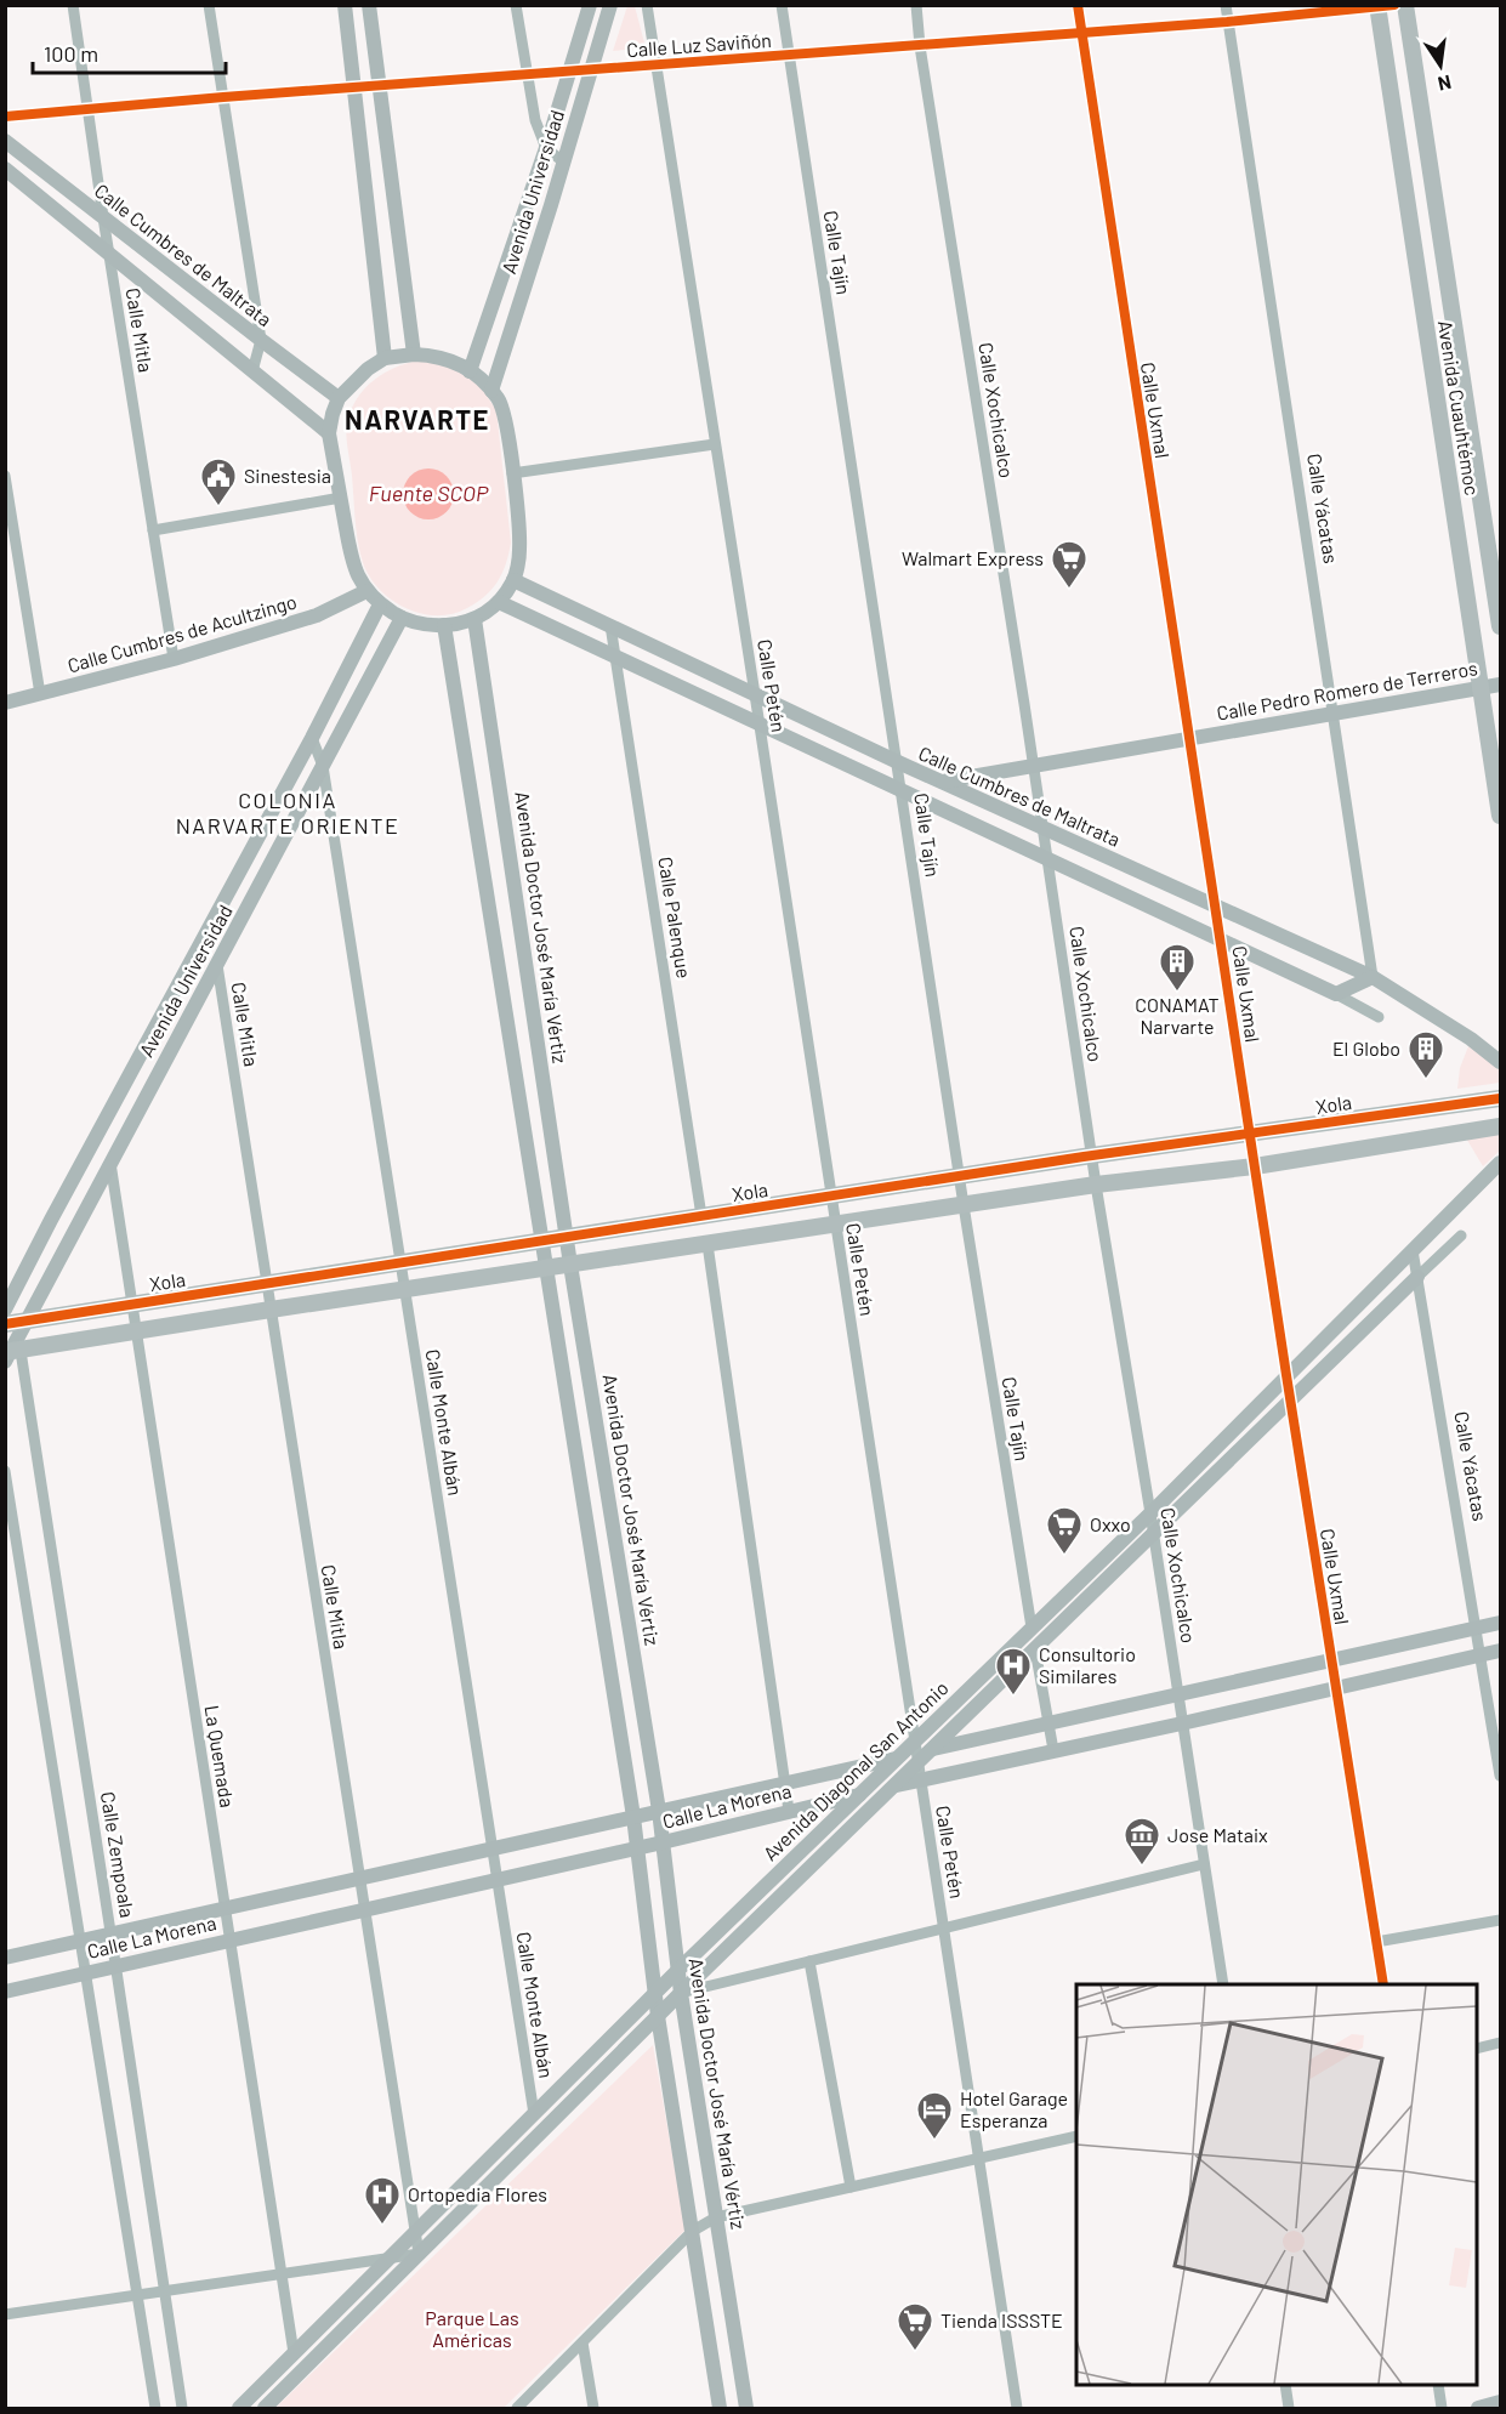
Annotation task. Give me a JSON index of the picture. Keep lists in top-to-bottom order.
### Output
{
  "streets": {
    "main road": [
      "Avenida Universidad",
      "Calle Cumbres de Maltrata",
      "Avenida Cuauhtémoc",
      "Calle Cumbres de Acultzingo",
      "Calle Pedro Romero de Terreros",
      "Avenida Doctor José María Vértiz",
      "Xola",
      "Avenida Diagonal San Antonio",
      "Calle La Morena"
    ],
    "street": [
      "Calle Luz Saviñón",
      "Calle Tajín",
      "Calle Mitla",
      "Calle Xochicalco",
      "Calle Uxmal",
      "Calle Yácatas",
      "Calle Petén",
      "Calle Palenque",
      "Calle Monte Albán",
      "La Quemada",
      "Calle Zempoala"
    ]
  },
  "crossings": [
    ["Calle Luz Saviñón", "Avenida Universidad"],
    ["Calle Luz Saviñón", "Calle Tajín"],
    ["Calle Luz Saviñón", "Calle Mitla"],
    ["Calle Luz Saviñón", "Avenida Cuauhtémoc"],
    ["Calle Luz Saviñón", "Calle Xochicalco"],
    ["Calle Luz Saviñón", "Calle Uxmal"],
    ["Calle Luz Saviñón", "Calle Yácatas"],
    ["Calle Luz Saviñón", "Calle Petén"],
    ["Avenida Universidad", "Calle Cumbres de Maltrata"],
    ["Avenida Universidad", "Calle Mitla"],
    ["Avenida Universidad", "Calle Cumbres de Acultzingo"],
    ["Avenida Universidad", "Avenida Doctor José María Vértiz"],
    ["Avenida Universidad", "Xola"],
    ["Avenida Universidad", "Calle Monte Albán"],
    ["Avenida Universidad", "La Quemada"],
    ["Avenida Universidad", "Calle Zempoala"],
    ["Calle Tajín", "Calle Cumbres de Maltrata"],
    ["Calle Tajín", "Xola"],
    ["Calle Tajín", "Avenida Diagonal San Antonio"],
    ["Calle Cumbres de Maltrata", "Calle Mitla"],
    ["Calle Cumbres de Maltrata", "Calle Xochicalco"],
    ["Calle Cumbres de Maltrata", "Calle Uxmal"],
    ["Calle Cumbres de Maltrata", "Calle Yácatas"],
    ["Calle Cumbres de Maltrata", "Calle Cumbres de Acultzingo"],
    ["Calle Cumbres de Maltrata", "Calle Petén"],
    ["Calle Cumbres de Maltrata", "Calle Pedro Romero de Terreros"],
    ["Calle Cumbres de Maltrata", "Calle Palenque"],
    ["Calle Cumbres de Maltrata", "Avenida Doctor José María Vértiz"],
    ["Calle Mitla", "Calle Cumbres de Acultzingo"],
    ["Calle Mitla", "Xola"],
    ["Calle Mitla", "Avenida Diagonal San Antonio"],
    ["Calle Mitla", "Calle La Morena"],
    ["Avenida Cuauhtémoc", "Calle Pedro Romero de Terreros"],
    ["Calle Xochicalco", "Calle Pedro Romero de Terreros"],
    ["Calle Xochicalco", "Xola"],
    ["Calle Xochicalco", "Avenida Diagonal San Antonio"],
    ["Calle Xochicalco", "Calle La Morena"],
    ["Calle Uxmal", "Calle Pedro Romero de Terreros"],
    ["Calle Uxmal", "Xola"],
    ["Calle Uxmal", "Avenida Diagonal San Antonio"],
    ["Calle Uxmal", "Calle La Morena"],
    ["Calle Yácatas", "Calle Pedro Romero de Terreros"],
    ["Calle Yácatas", "Avenida Diagonal San Antonio"],
    ["Calle Yácatas", "Calle La Morena"],
    ["Calle Cumbres de Acultzingo", "Avenida Doctor José María Vértiz"],
    ["Calle Petén", "Xola"],
    ["Calle Petén", "Avenida Diagonal San Antonio"],
    ["Calle Petén", "Calle La Morena"],
    ["Calle Palenque", "Xola"],
    ["Avenida Doctor José María Vértiz", "Xola"],
    ["Avenida Doctor José María Vértiz", "Avenida Diagonal San Antonio"],
    ["Avenida Doctor José María Vértiz", "Calle La Morena"],
    ["Xola", "Calle Monte Albán"],
    ["Xola", "La Quemada"],
    ["Calle Monte Albán", "Avenida Diagonal San Antonio"],
    ["Calle Monte Albán", "Calle La Morena"],
    ["La Quemada", "Avenida Diagonal San Antonio"],
    ["La Quemada", "Calle La Morena"],
    ["Avenida Diagonal San Antonio", "Calle La Morena"],
    ["Calle La Morena", "Calle Zempoala"]
  ],
  "districts": ["NARVARTE", "COLONIA NARVARTE ORIENTE"],
  "water": ["Fuente SCOP"],
  "parks": ["Parque Las Américas"],
  "places": {
    "public building": ["Sinestesia"],
    "supermarket": ["Walmart Express", "Oxxo", "Tienda ISSSTE"],
    "building": ["CONAMAT Narvarte", "El Globo"],
    "hospital": ["Consultorio Similares", "Ortopedia Flores"],
    "museum": ["Jose Mataix"],
    "hotel": ["Hotel Garage Esperanza"]
  },
  "scale_bar": "100 m",
  "north": "bottom"
}
